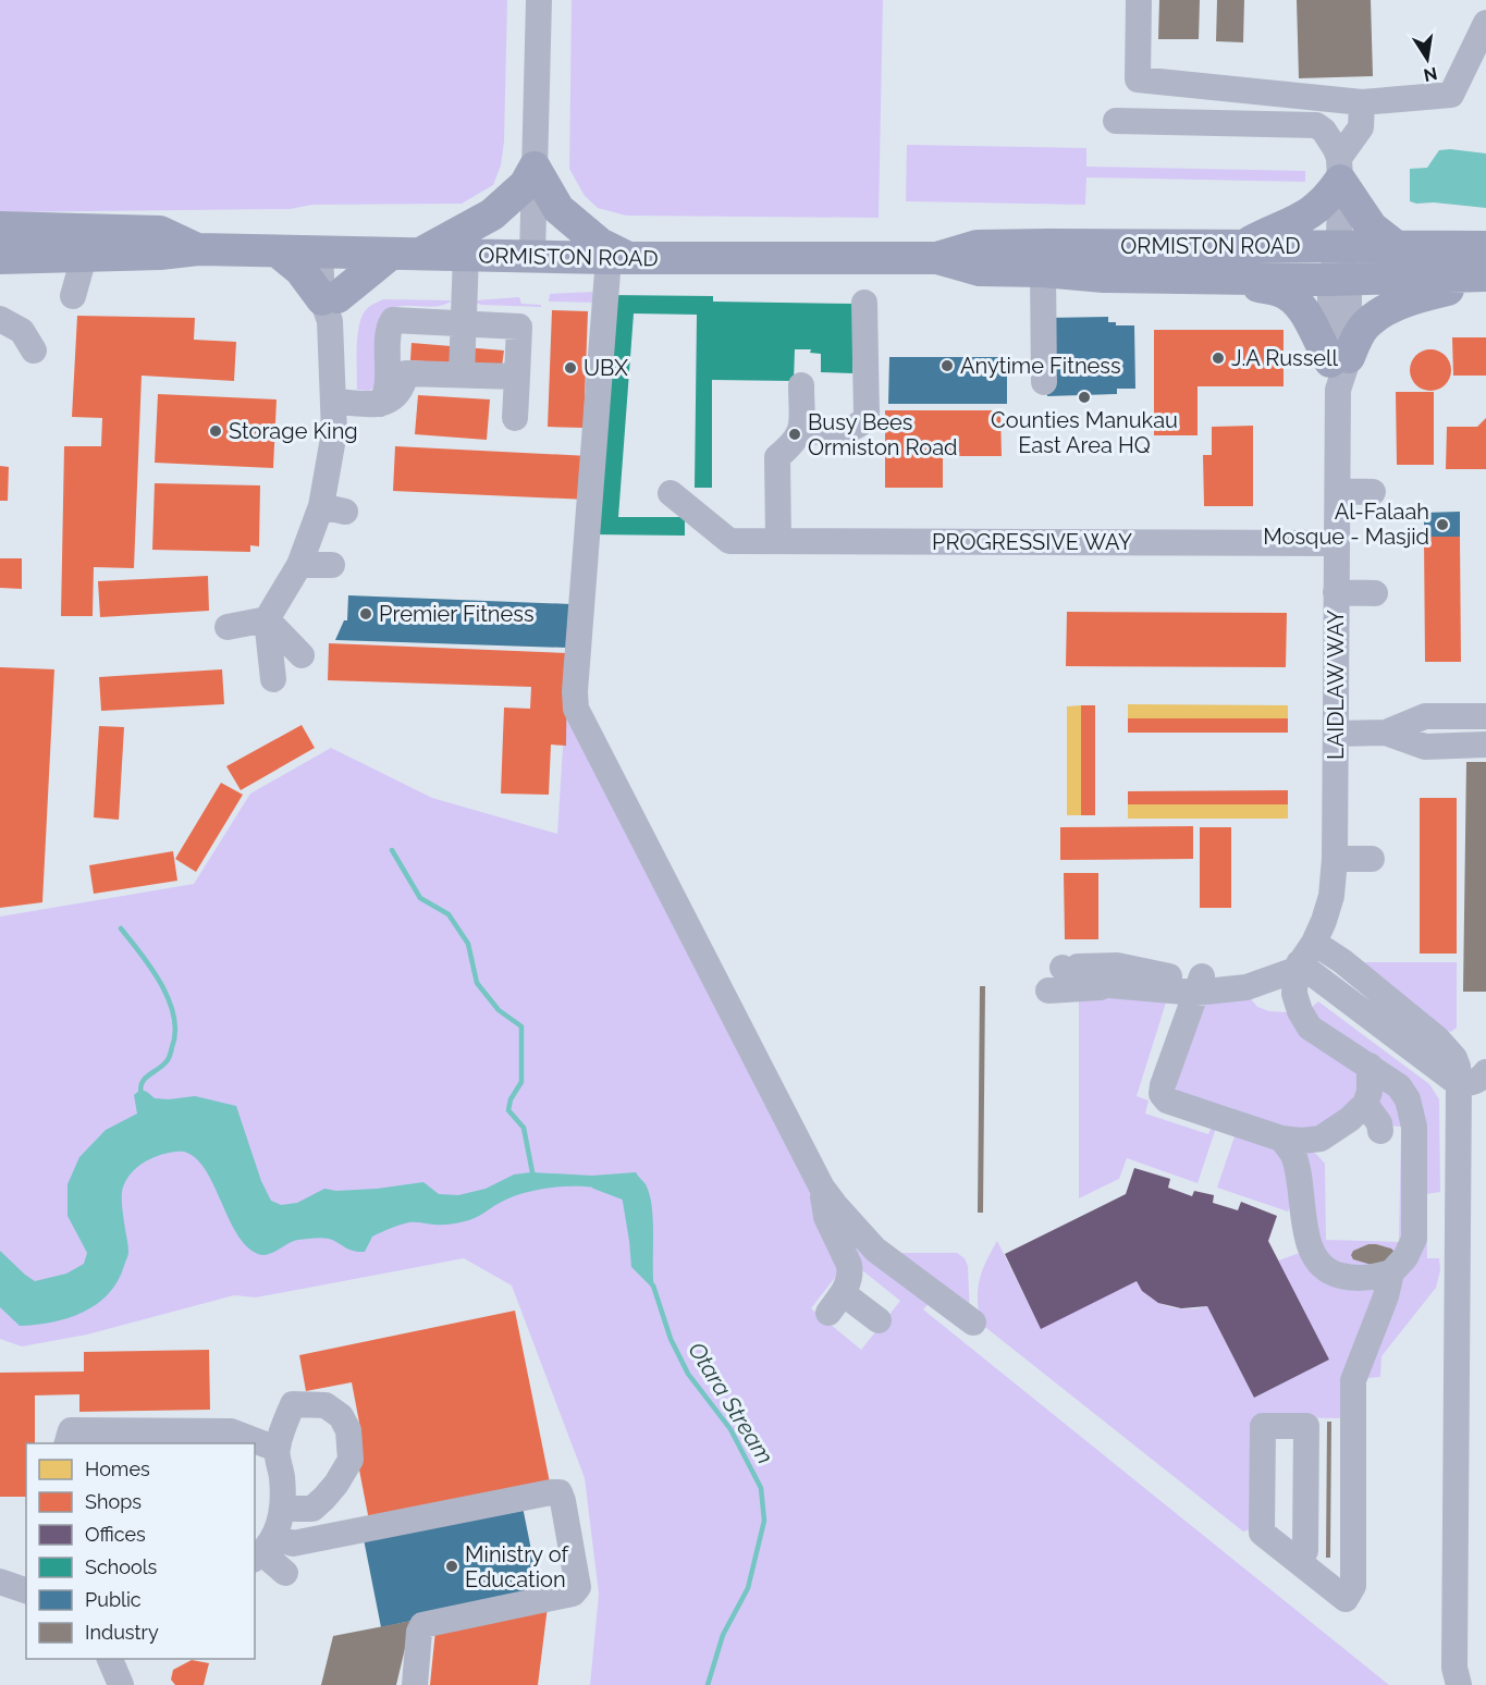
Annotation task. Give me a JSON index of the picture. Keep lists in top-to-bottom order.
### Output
{
  "streets": {
    "main road": ["ORMISTON ROAD"],
    "street": ["PROGRESSIVE WAY", "LAIDLAW WAY"]
  },
  "crossings": [
    ["ORMISTON ROAD", "LAIDLAW WAY"],
    ["PROGRESSIVE WAY", "LAIDLAW WAY"]
  ],
  "water": ["Otara Stream"],
  "places": [
    "J.A Russell",
    "Anytime Fitness",
    "UBX",
    "Counties Manukau East Area HQ",
    "Storage King",
    "Busy Bees Ormiston Road",
    "Al-Falaah Mosque - Masjid",
    "Premier Fitness",
    "Ministry of Education"
  ],
  "legend": [
    "Homes",
    "Shops",
    "Offices",
    "Schools",
    "Public",
    "Industry"
  ],
  "north": "bottom"
}
